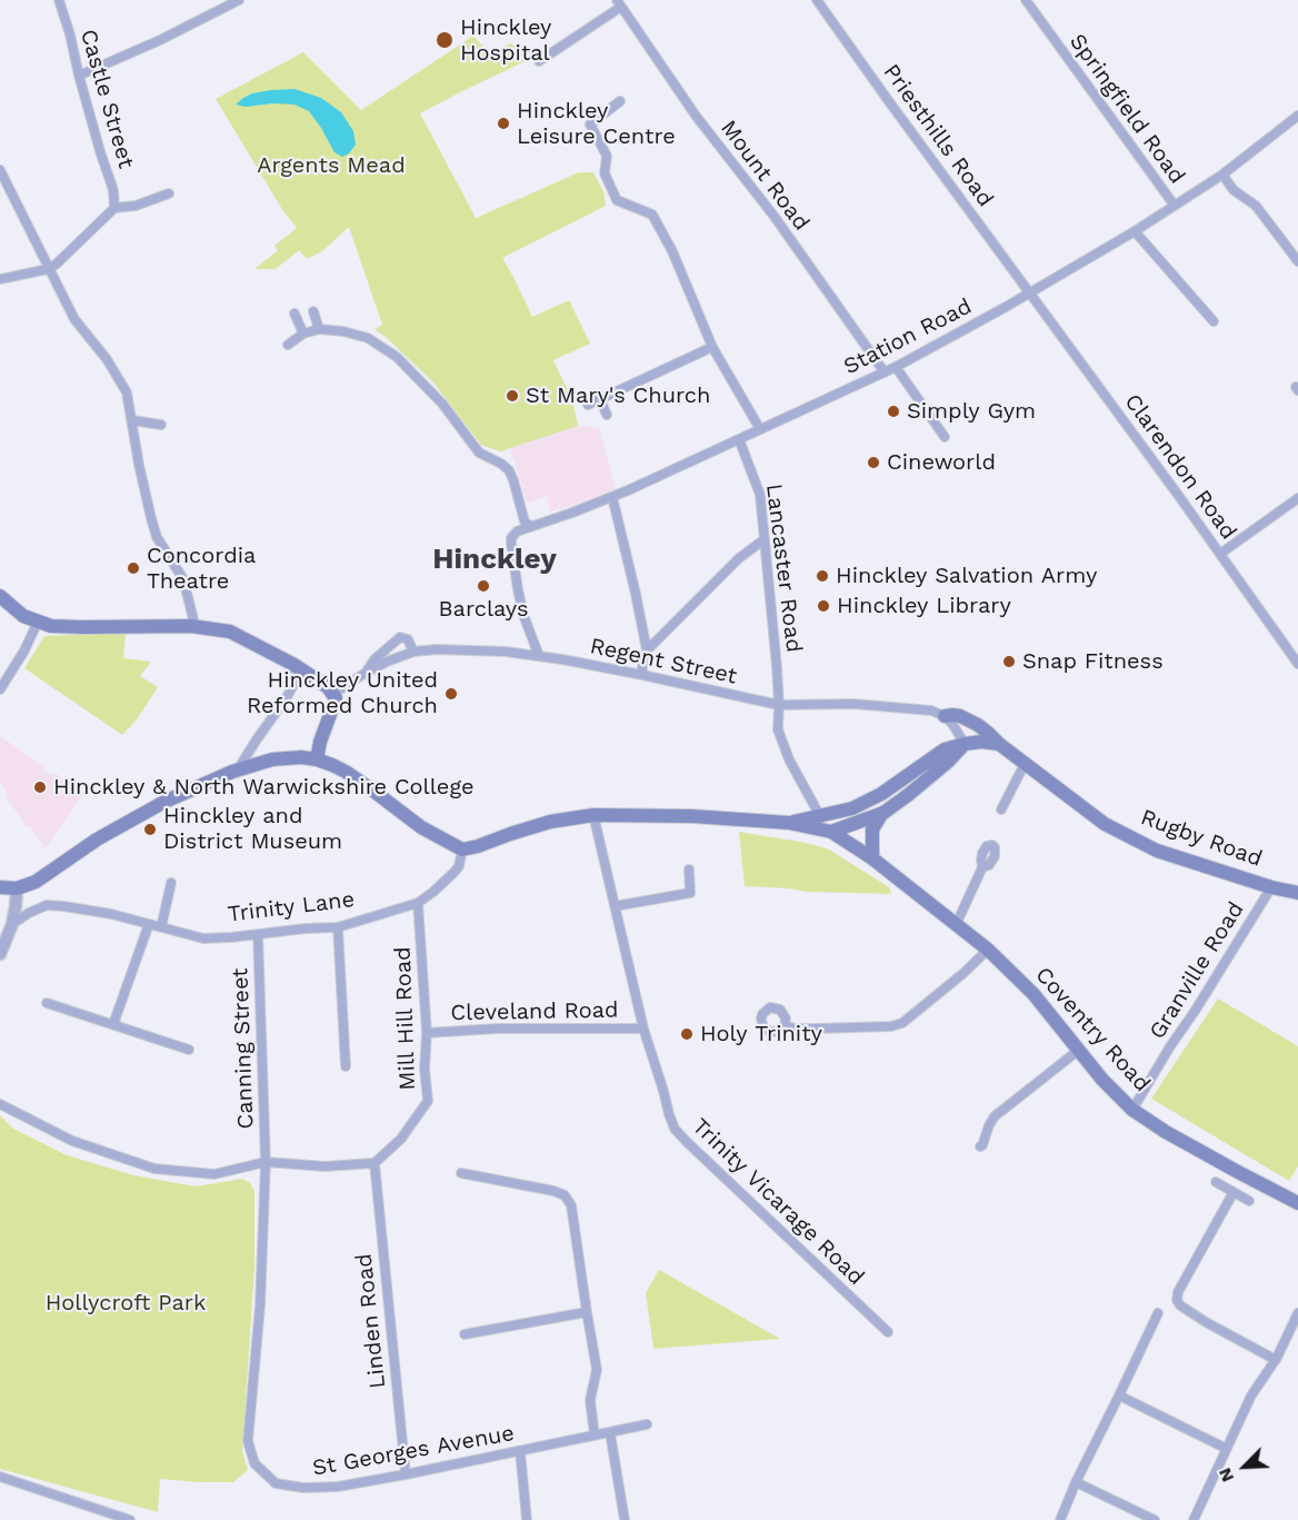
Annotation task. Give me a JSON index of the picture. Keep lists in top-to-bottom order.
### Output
{
  "streets": {
    "main road": ["Rugby Road", "Coventry Road"],
    "street": [
      "Castle Street",
      "Springfield Road",
      "Priesthills Road",
      "Mount Road",
      "Station Road",
      "Clarendon Road",
      "Lancaster Road",
      "Regent Street",
      "Trinity Lane",
      "Granville Road",
      "Cleveland Road",
      "Mill Hill Road",
      "Canning Street",
      "Trinity Vicarage Road",
      "Linden Road",
      "St Georges Avenue"
    ]
  },
  "crossings": [
    ["Springfield Road", "Station Road"],
    ["Priesthills Road", "Station Road"],
    ["Priesthills Road", "Clarendon Road"],
    ["Mount Road", "Station Road"],
    ["Station Road", "Clarendon Road"],
    ["Station Road", "Lancaster Road"],
    ["Station Road", "Regent Street"],
    ["Lancaster Road", "Regent Street"],
    ["Lancaster Road", "Rugby Road"],
    ["Lancaster Road", "Coventry Road"],
    ["Regent Street", "Rugby Road"],
    ["Regent Street", "Coventry Road"],
    ["Rugby Road", "Granville Road"],
    ["Rugby Road", "Coventry Road"],
    ["Trinity Lane", "Mill Hill Road"],
    ["Trinity Lane", "Canning Street"],
    ["Granville Road", "Coventry Road"],
    ["Cleveland Road", "Mill Hill Road"],
    ["Cleveland Road", "Trinity Vicarage Road"],
    ["Mill Hill Road", "Linden Road"],
    ["Canning Street", "St Georges Avenue"],
    ["Linden Road", "St Georges Avenue"]
  ],
  "districts": ["Hinckley"],
  "parks": ["Argents Mead", "Hollycroft Park"],
  "places": [
    "Hinckley Hospital",
    "Hinckley Leisure Centre",
    "St Mary's Church",
    "Simply Gym",
    "Cineworld",
    "Concordia Theatre",
    "Hinckley Salvation Army",
    "Barclays",
    "Hinckley Library",
    "Snap Fitness",
    "Hinckley United Reformed Church",
    "Hinckley & North Warwickshire College",
    "Hinckley and District Museum",
    "Holy Trinity"
  ],
  "north": "bottom left"
}
